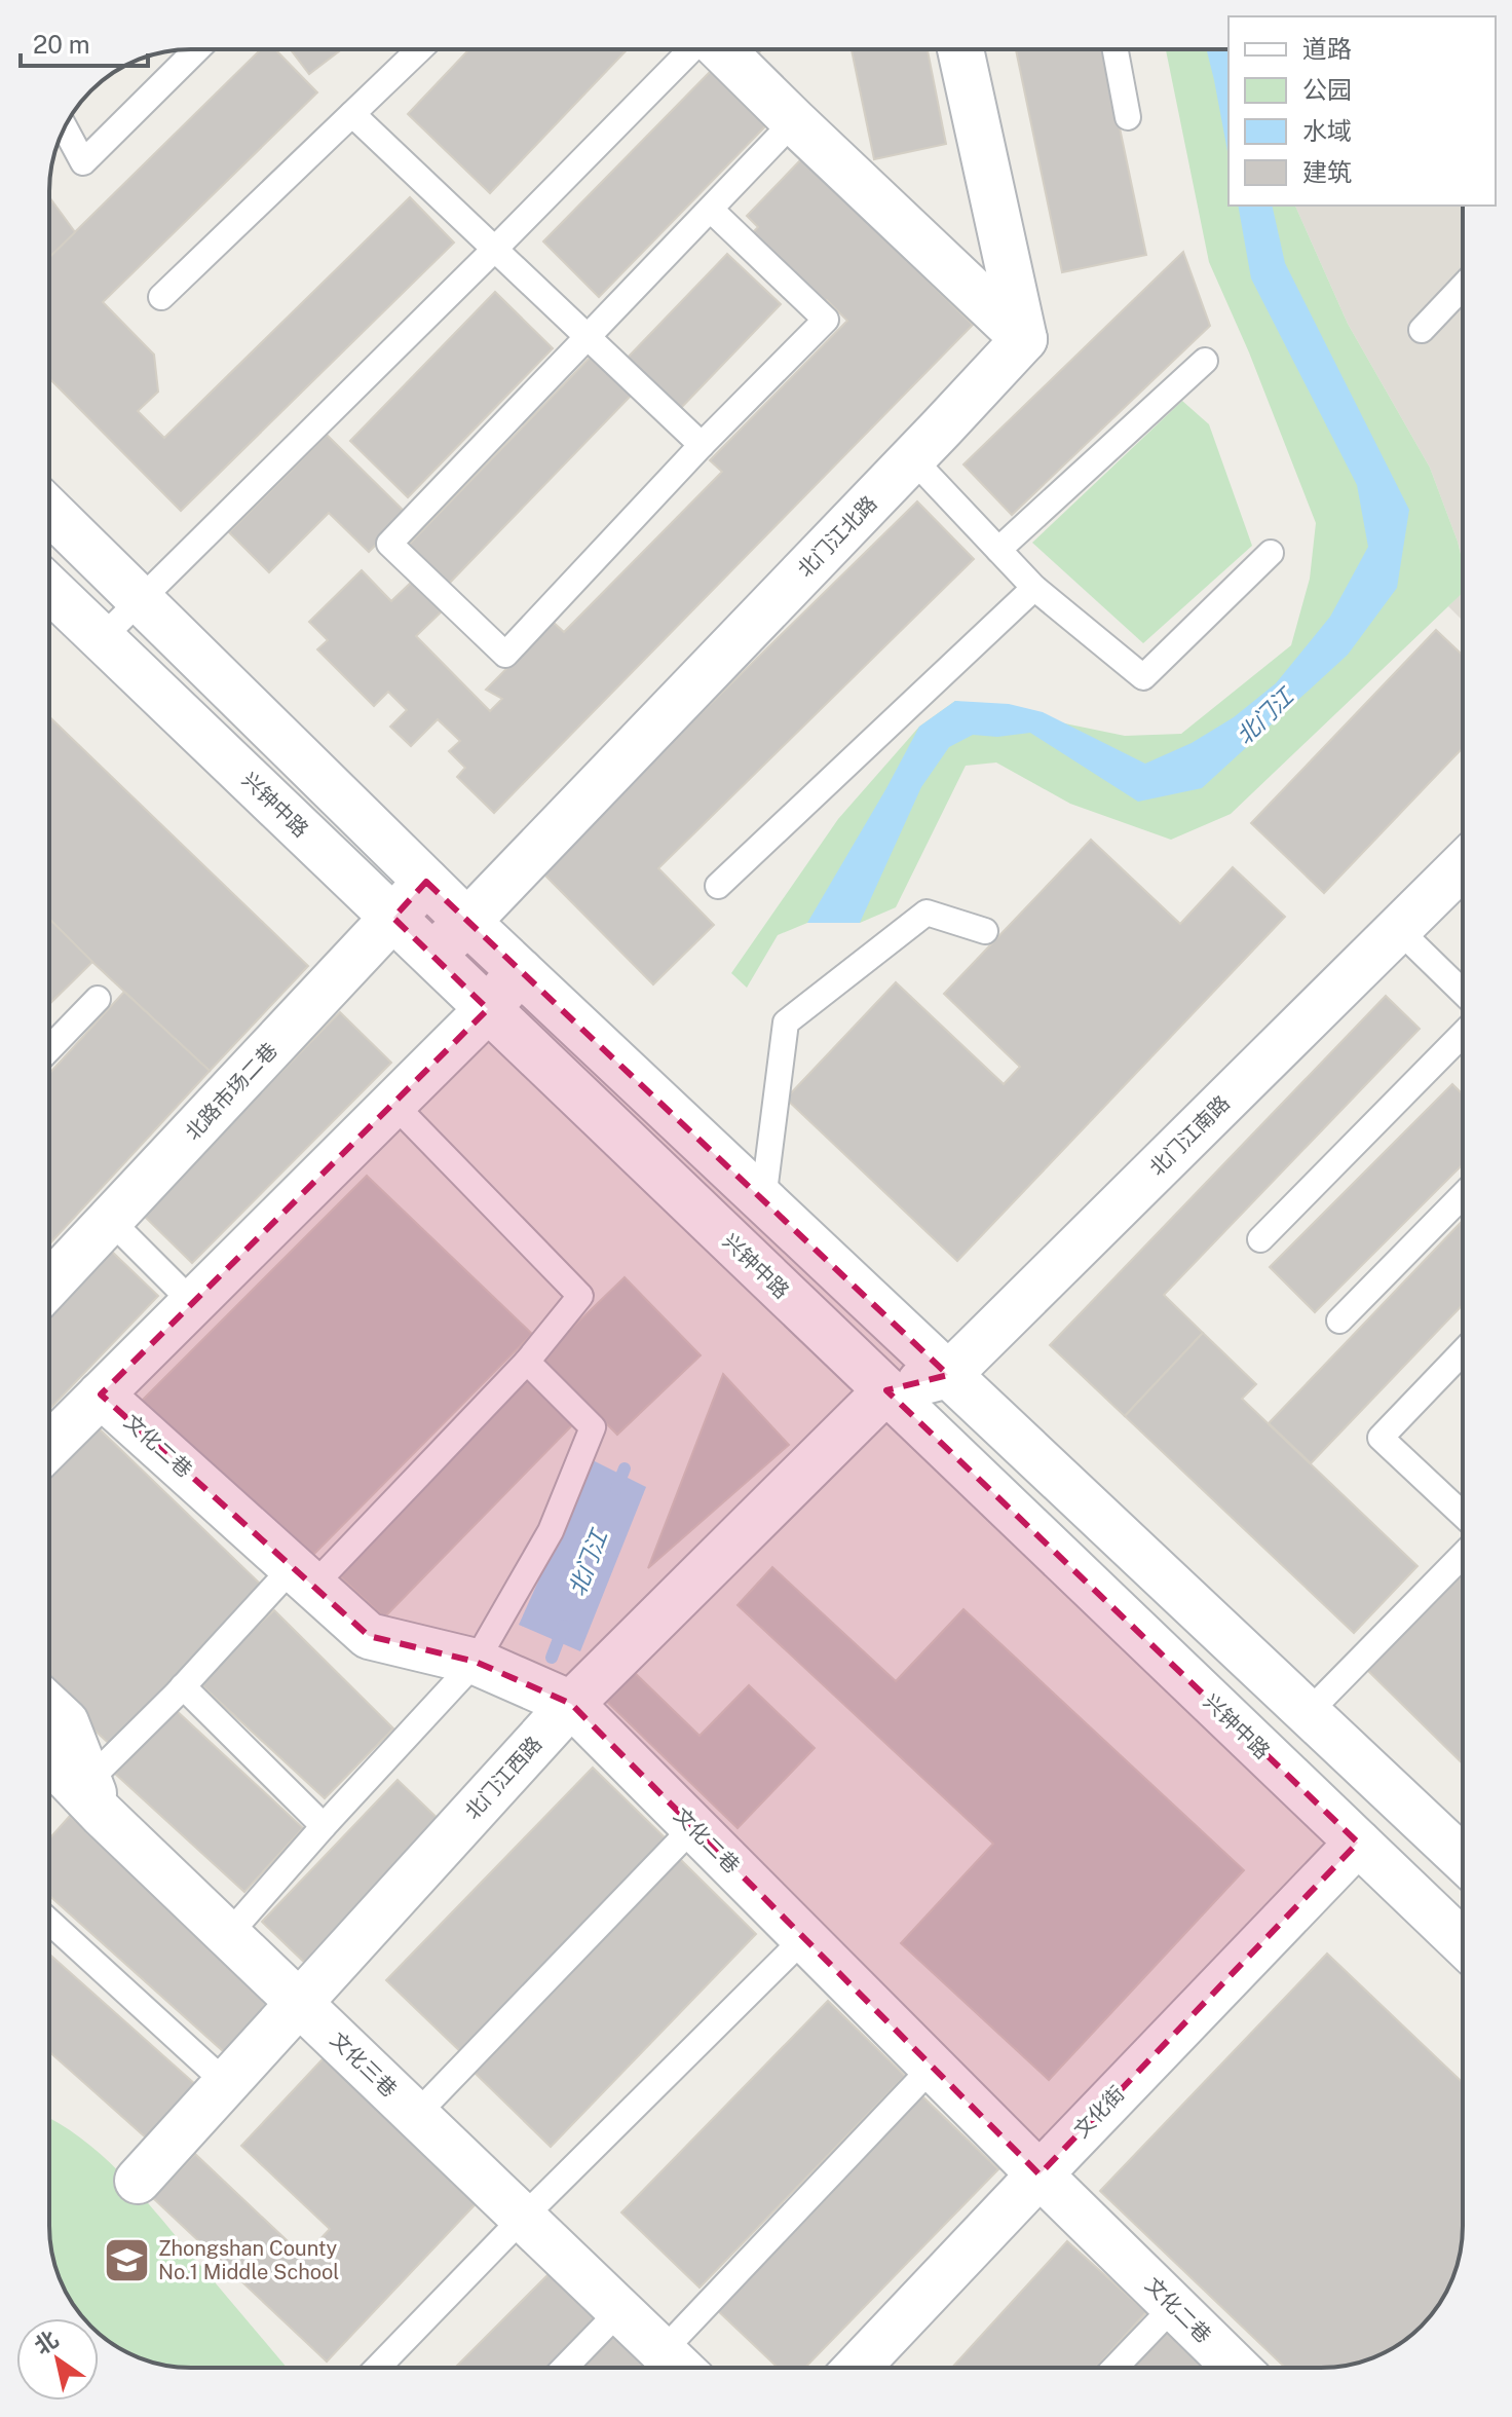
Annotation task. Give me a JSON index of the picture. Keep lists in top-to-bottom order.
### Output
{
  "streets": {
    "street": [
      "北门江北路",
      "兴钟中路",
      "北路市场二巷",
      "北门江南路",
      "文化二巷",
      "北门江西路",
      "文化三巷",
      "文化街"
    ]
  },
  "crossings": [
    ["北门江北路", "兴钟中路"],
    ["兴钟中路", "北路市场二巷"],
    ["兴钟中路", "北门江西路"],
    ["兴钟中路", "文化街"],
    ["文化二巷", "北门江西路"],
    ["文化二巷", "文化街"],
    ["北门江西路", "文化三巷"]
  ],
  "water": ["北门江"],
  "places": {
    "school or university": ["Zhongshan County No.1 Middle School"]
  },
  "legend": [
    "道路",
    "公园",
    "水域",
    "建筑"
  ],
  "scale_bar": "20 m",
  "north": "top left"
}
